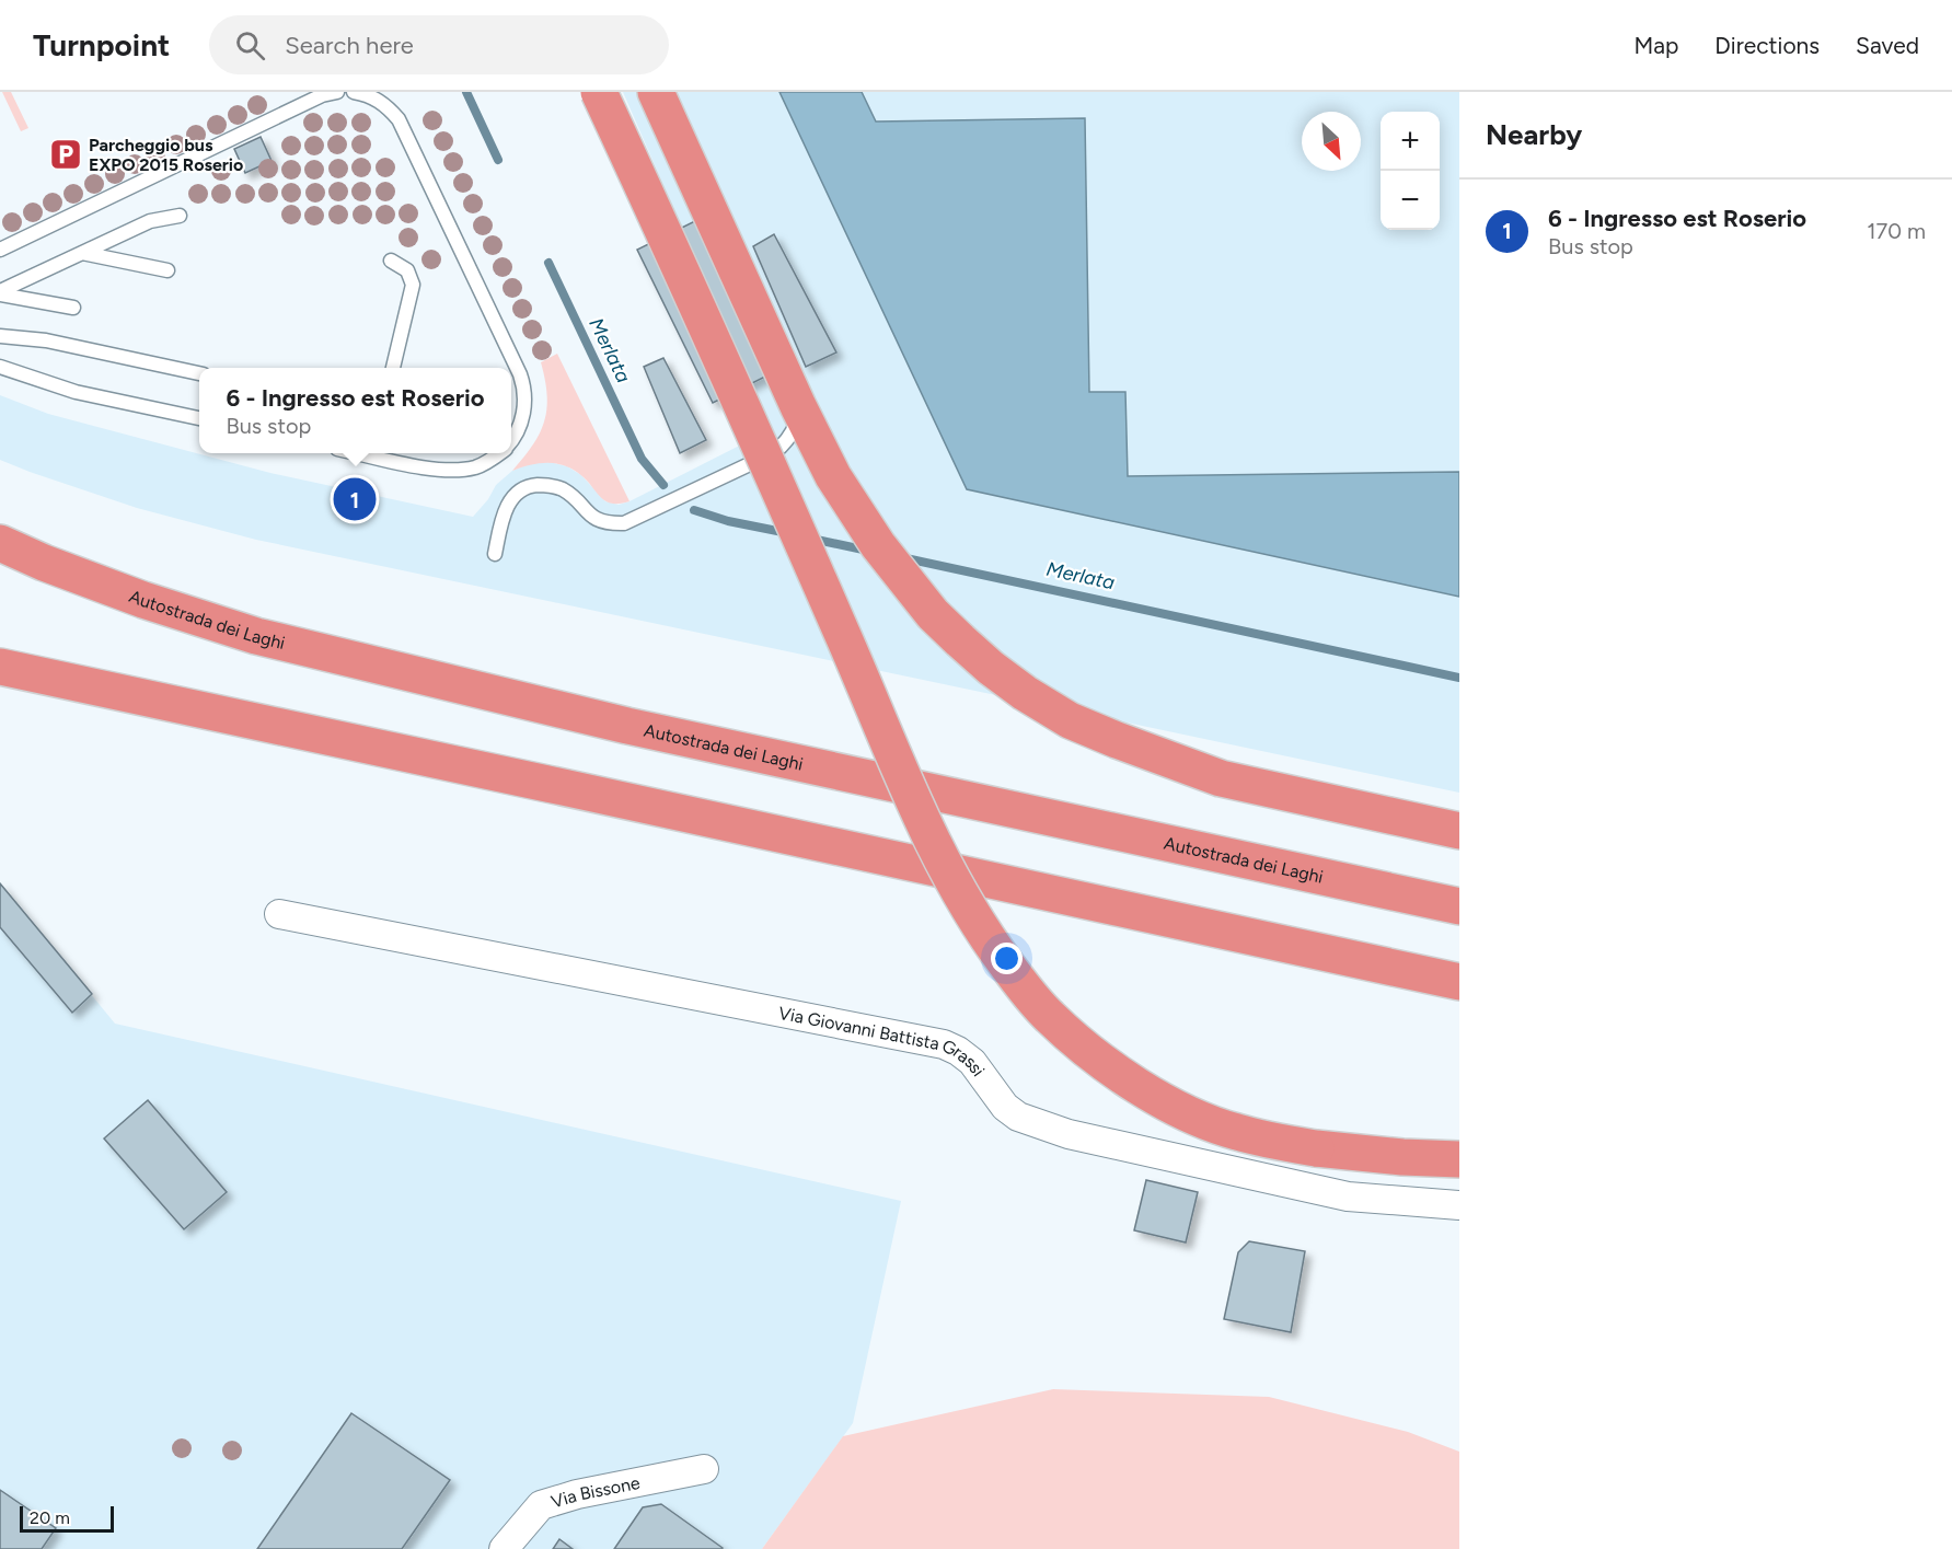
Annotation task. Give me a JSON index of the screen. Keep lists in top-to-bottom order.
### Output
{
  "streets": {
    "highway": ["Autostrada dei Laghi"],
    "street": ["Via Giovanni Battista Grassi", "Via Bissone"]
  },
  "water": ["Merlata"],
  "places": {
    "parking": ["Parcheggio bus EXPO 2015 Roserio"]
  },
  "scale_bar": "20 m",
  "north": "bottom right",
  "page": {
    "header": "Turnpoint",
    "search": "Search here",
    "nav": ["Map", "Directions", "Saved"],
    "heading": "Nearby",
    "map_buttons": ["+", "−"],
    "list": [
      {
        "mark": "1",
        "name": "6 - Ingresso est Roserio",
        "note": "Bus stop",
        "value": "170 m"
      }
    ],
    "popup": ["6 - Ingresso est Roserio", "Bus stop"],
    "pins": "1",
    "scale": "20 m"
  }
}
